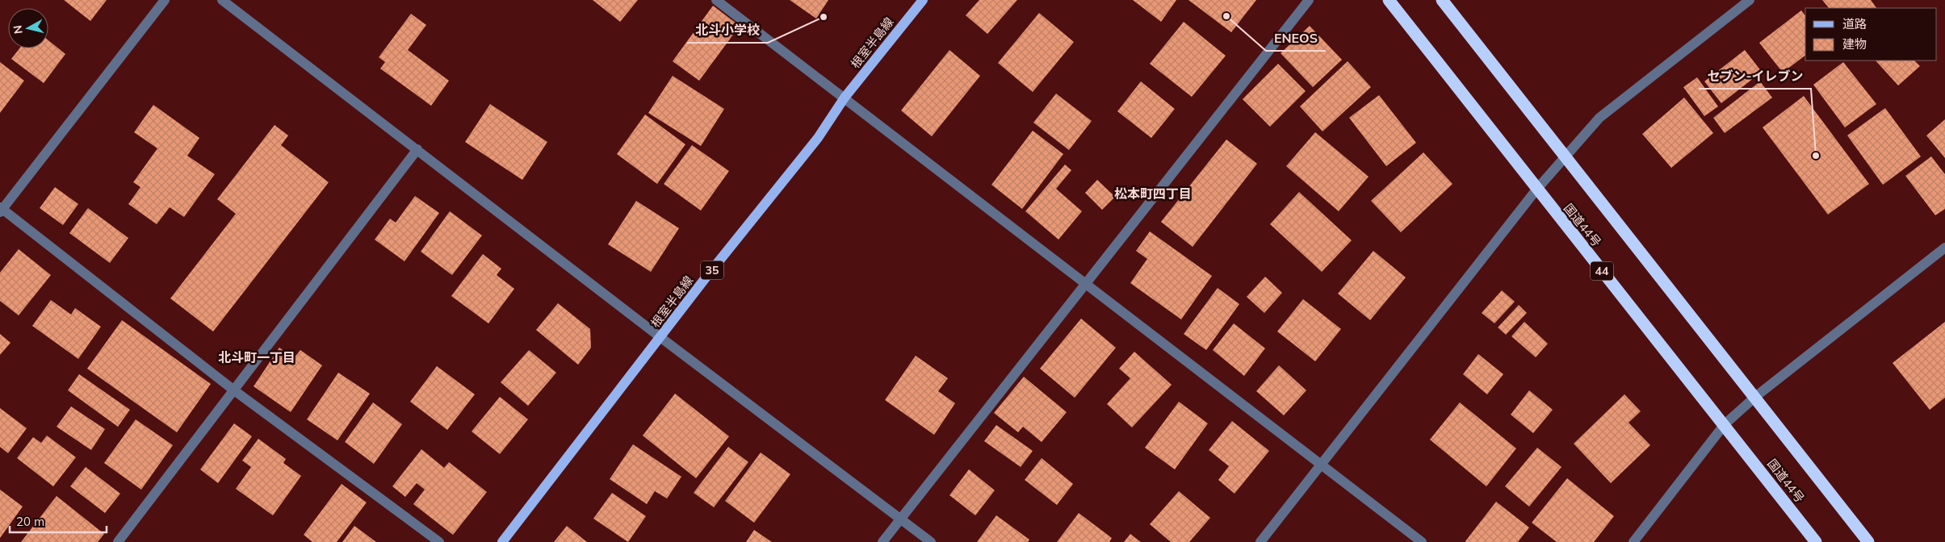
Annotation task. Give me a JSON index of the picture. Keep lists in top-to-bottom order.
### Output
{
  "streets": {
    "highway": ["国道44号", "44"],
    "main road": ["根室半島線", "35"]
  },
  "districts": ["松本町四丁目", "北斗町一丁目"],
  "places": ["ENEOS", "北斗小学校", "セブン-イレブン"],
  "legend": ["道路", "建物"],
  "scale_bar": "20 m",
  "north": "left"
}
